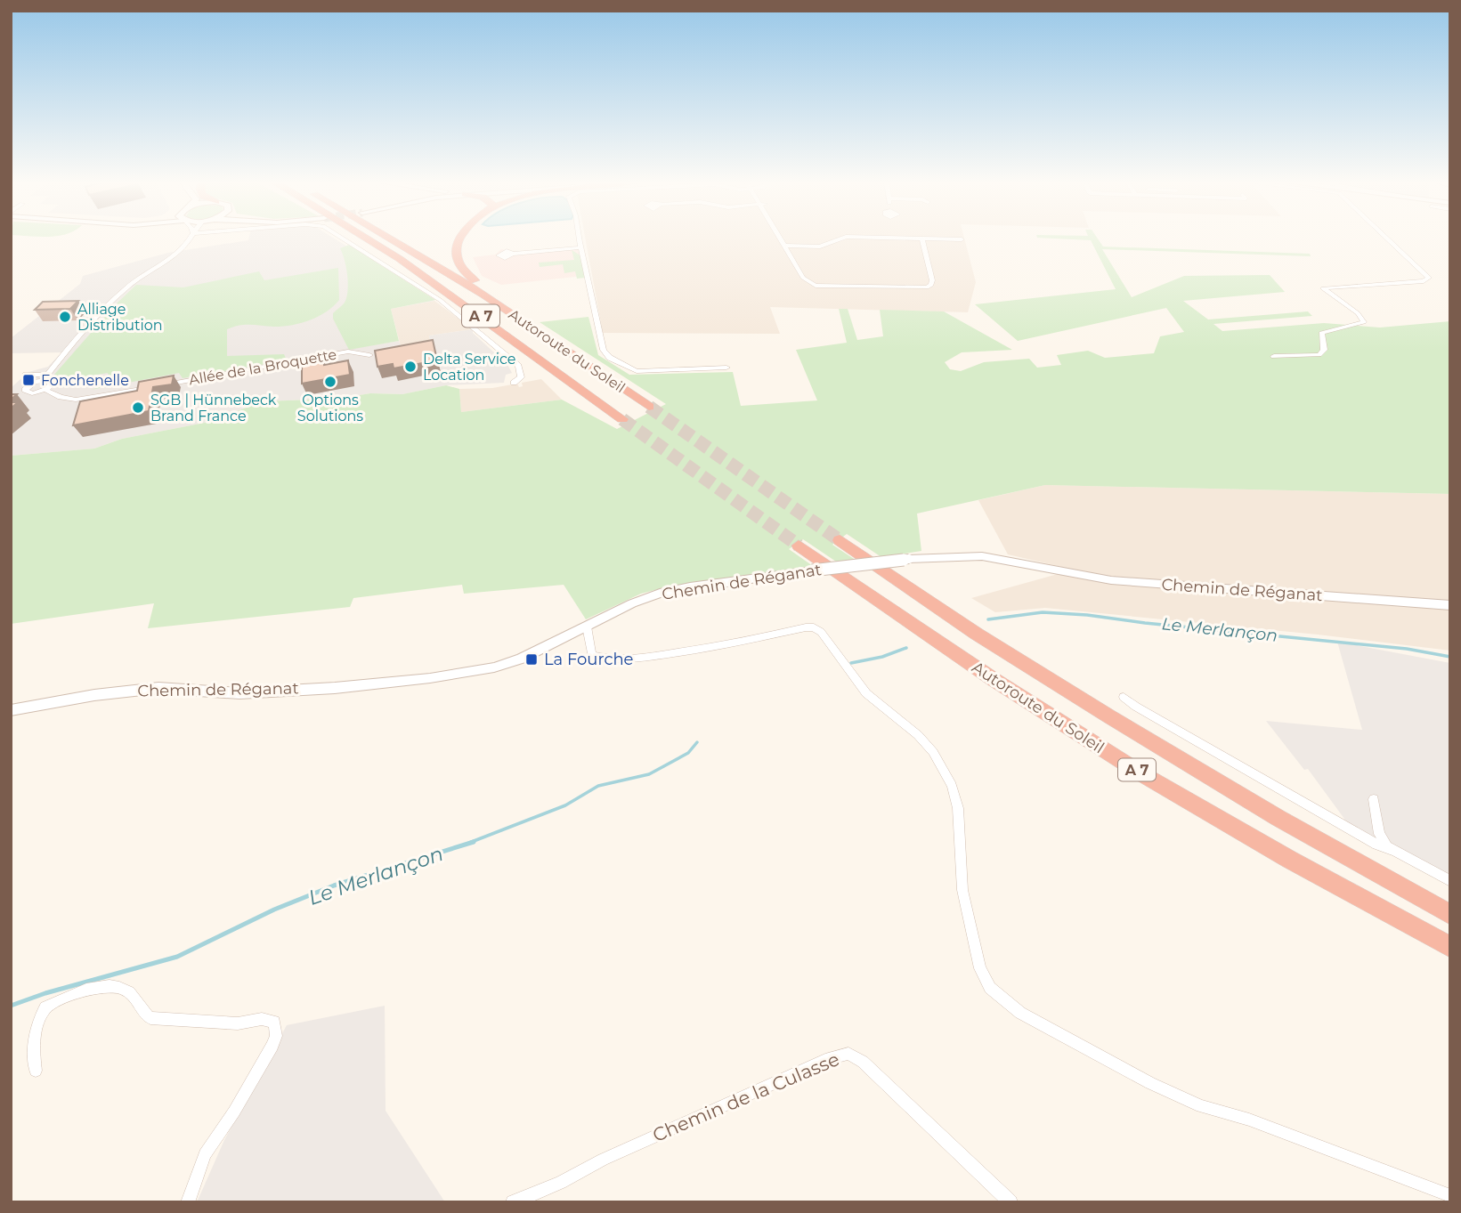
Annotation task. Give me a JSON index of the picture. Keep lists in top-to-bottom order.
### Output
{
  "streets": {
    "highway": ["A 7", "Autoroute du Soleil"],
    "street": ["Allée de la Broquette", "Chemin de Réganat", "Chemin de la Culasse"]
  },
  "water": ["Le Merlançon"],
  "places": {
    "other": [
      "Alliage Distribution",
      "Delta Service Location",
      "Options Solutions",
      "SGB | Hünnebeck Brand France"
    ],
    "transit": ["Fonchenelle", "La Fourche"]
  }
}
